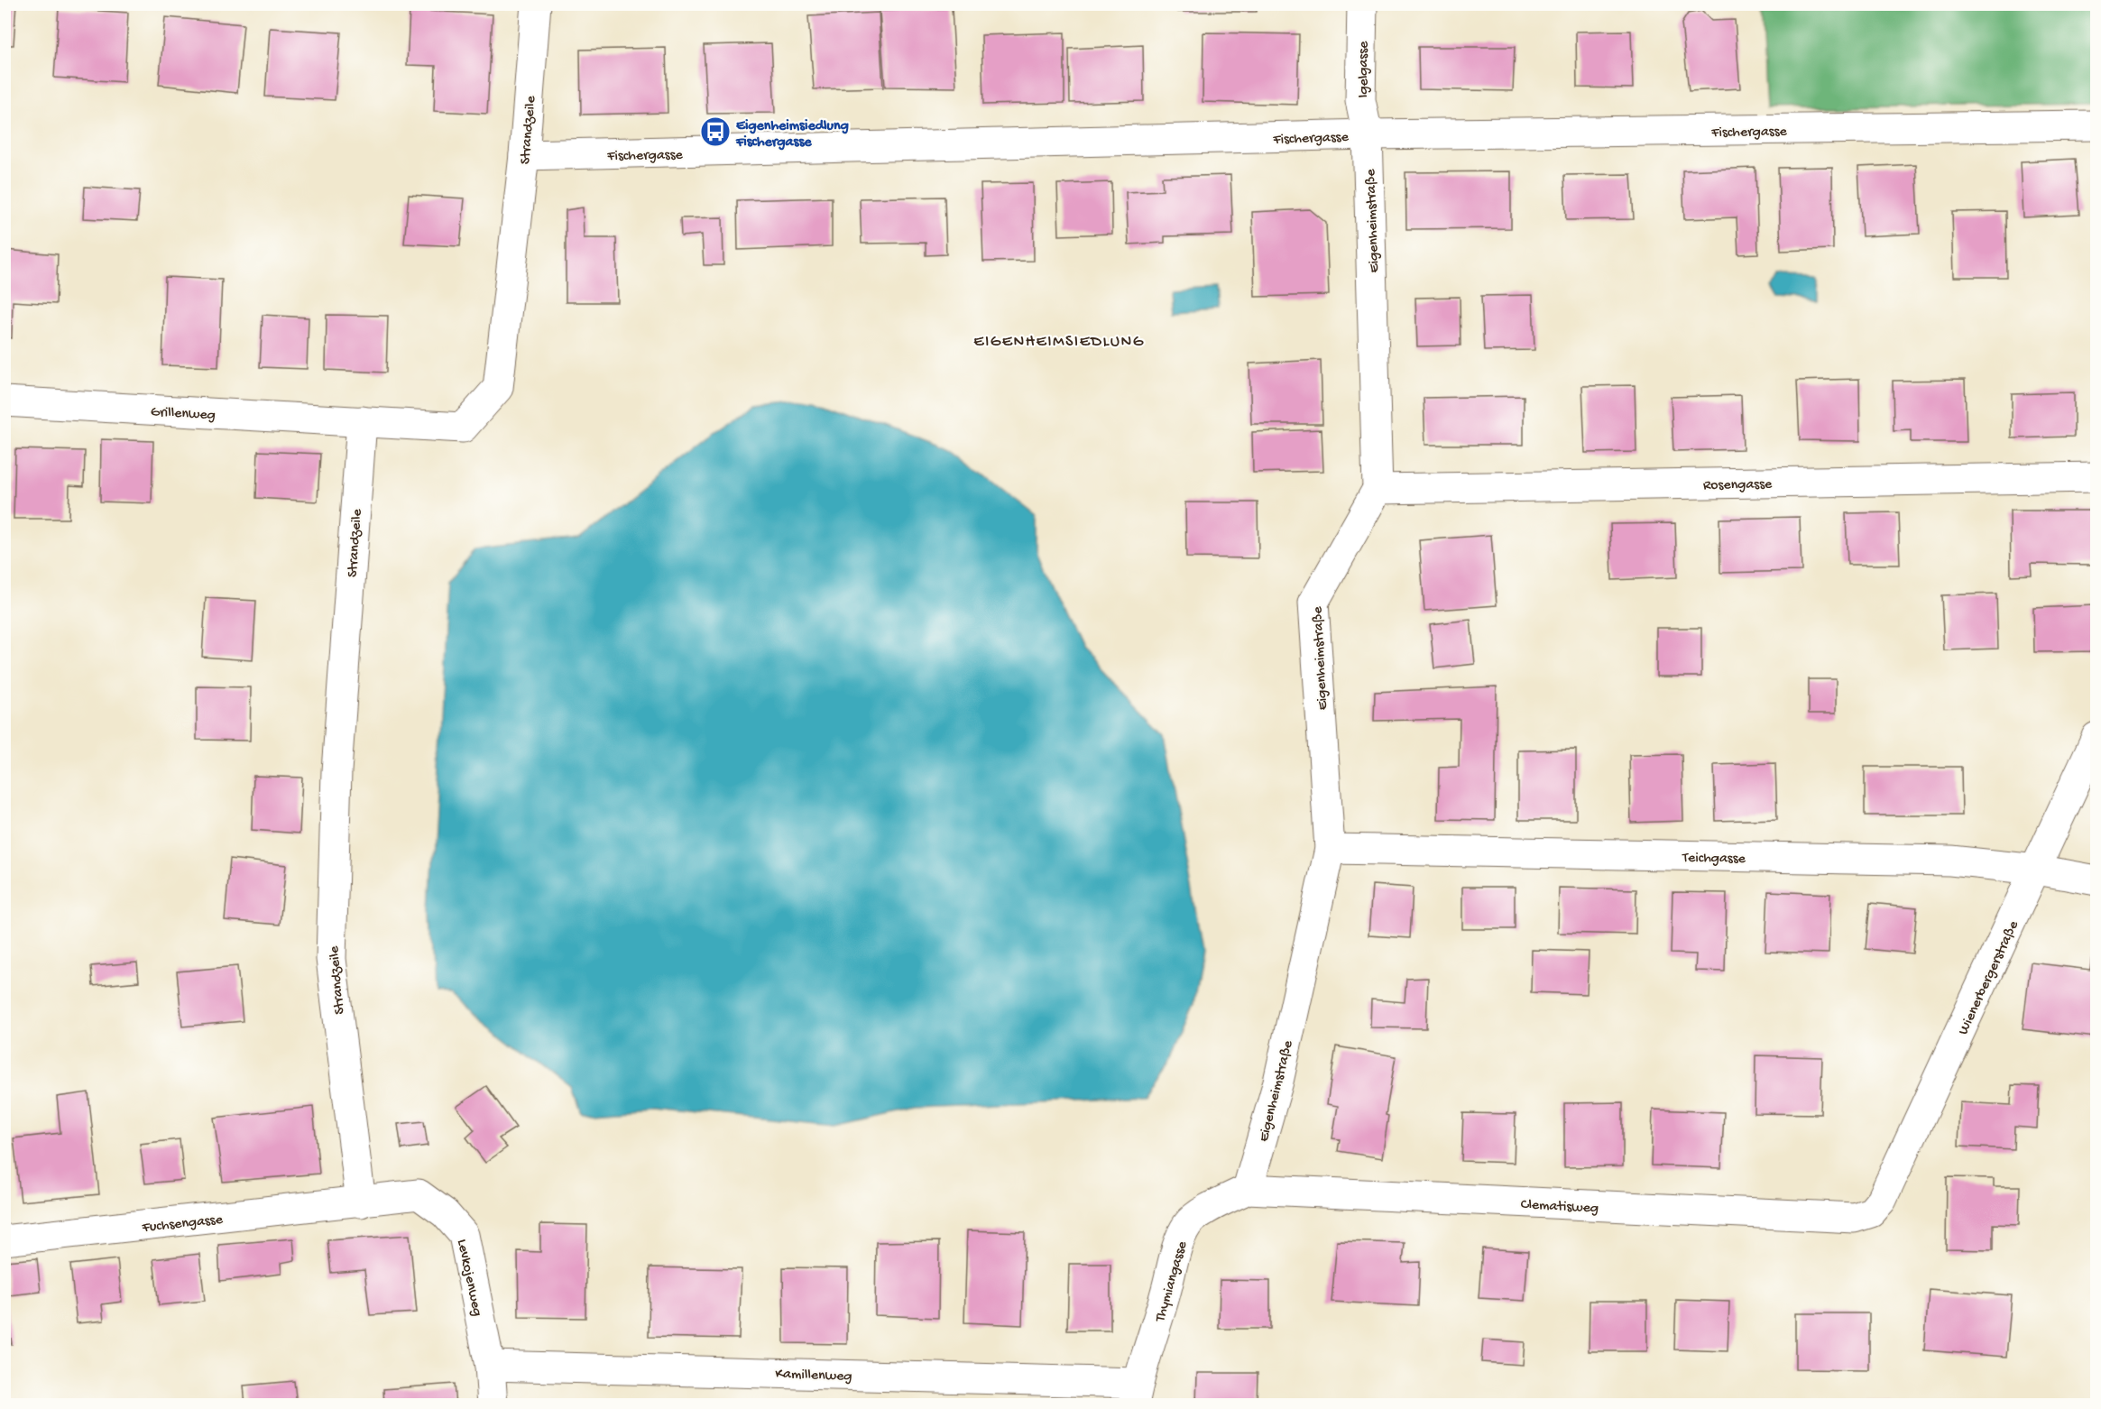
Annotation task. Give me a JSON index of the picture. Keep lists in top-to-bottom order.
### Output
{
  "streets": {
    "street": [
      "Igelgasse",
      "Strandzeile",
      "Fischergasse",
      "Eigenheimstraße",
      "Grillenweg",
      "Rosengasse",
      "Teichgasse",
      "Wienerbergerstraße",
      "Clematisweg",
      "Fuchsengasse",
      "Levkojenweg",
      "Thymiangasse",
      "Kamillenweg"
    ]
  },
  "crossings": [
    ["Igelgasse", "Fischergasse"],
    ["Igelgasse", "Eigenheimstraße"],
    ["Strandzeile", "Fischergasse"],
    ["Strandzeile", "Grillenweg"],
    ["Strandzeile", "Fuchsengasse"],
    ["Strandzeile", "Levkojenweg"],
    ["Fischergasse", "Eigenheimstraße"],
    ["Eigenheimstraße", "Rosengasse"],
    ["Eigenheimstraße", "Teichgasse"],
    ["Eigenheimstraße", "Clematisweg"],
    ["Eigenheimstraße", "Thymiangasse"],
    ["Teichgasse", "Wienerbergerstraße"],
    ["Wienerbergerstraße", "Clematisweg"],
    ["Clematisweg", "Thymiangasse"],
    ["Fuchsengasse", "Levkojenweg"],
    ["Levkojenweg", "Kamillenweg"],
    ["Thymiangasse", "Kamillenweg"]
  ],
  "districts": ["EIGENHEIMSIEDLUNG"],
  "places": {
    "bus stop": ["Eigenheimsiedlung Fischergasse"]
  }
}
